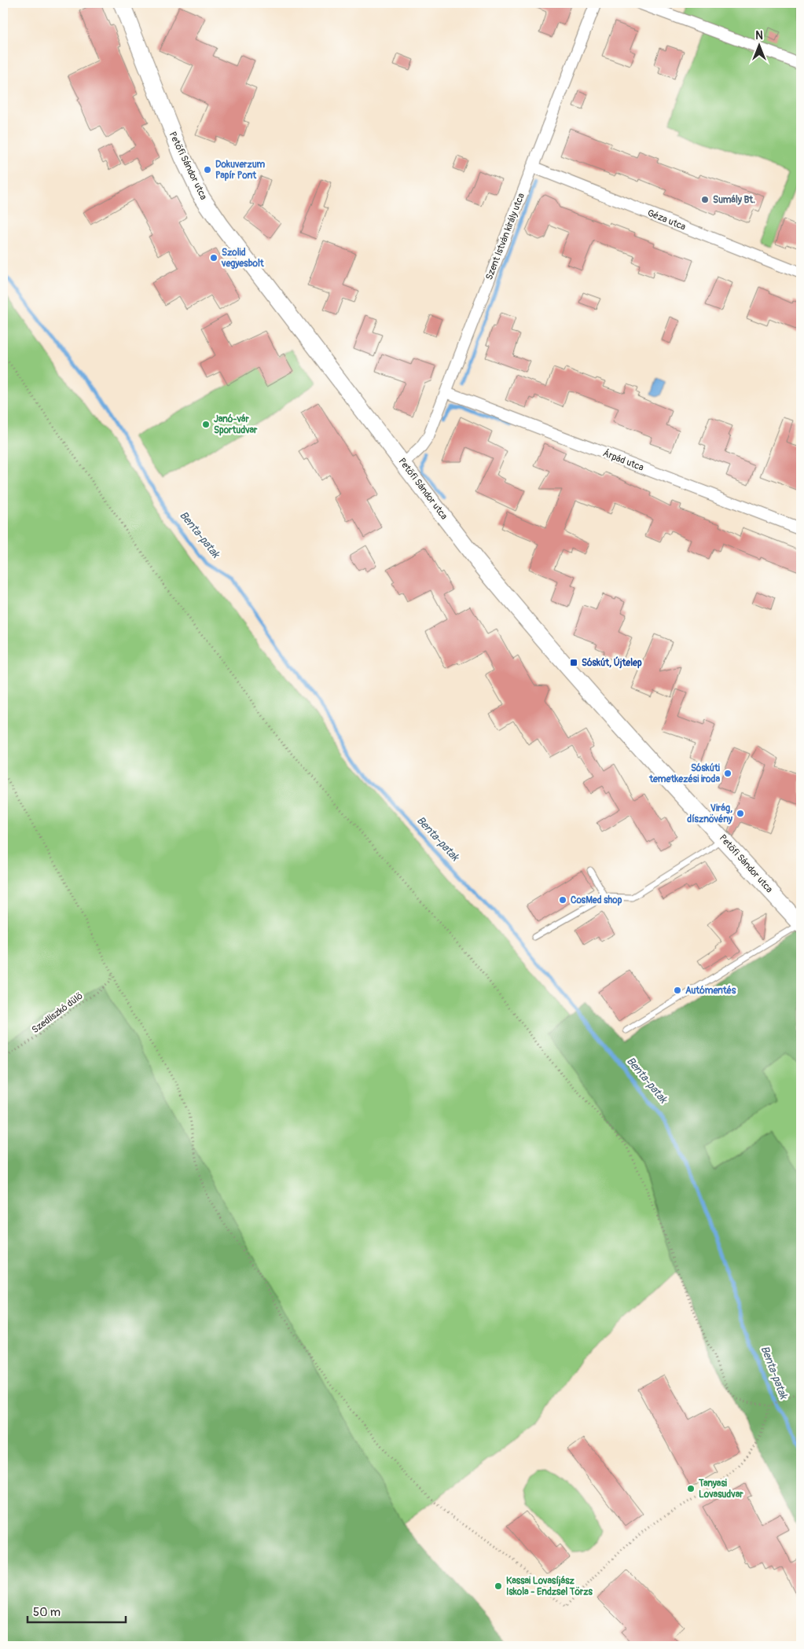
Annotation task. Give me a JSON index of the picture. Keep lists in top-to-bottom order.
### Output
{
  "streets": {
    "main road": ["Petőfi Sándor utca"],
    "street": ["Géza utca", "Szent István király utca", "Árpád utca"],
    "path": ["Szedliszkó dűlő"]
  },
  "crossings": [
    ["Petőfi Sándor utca", "Szent István király utca"],
    ["Géza utca", "Szent István király utca"],
    ["Szent István király utca", "Árpád utca"]
  ],
  "water": ["Benta-patak"],
  "places": {
    "other": [
      "Dokuverzum Papír Pont",
      "Sumály Bt.",
      "Szolid vegyesbolt",
      "Janó-vár Sportudvar",
      "Sóskúti temetkezési iroda",
      "Virág, dísznövény",
      "CosMed shop",
      "Autómentés",
      "Tanyasi Lovasudvar",
      "Kassai Lovasíjász Iskola - Endzsel Törzs"
    ],
    "transit": ["Sóskút, Újtelep"]
  },
  "scale_bar": "50 m",
  "north": "top"
}
